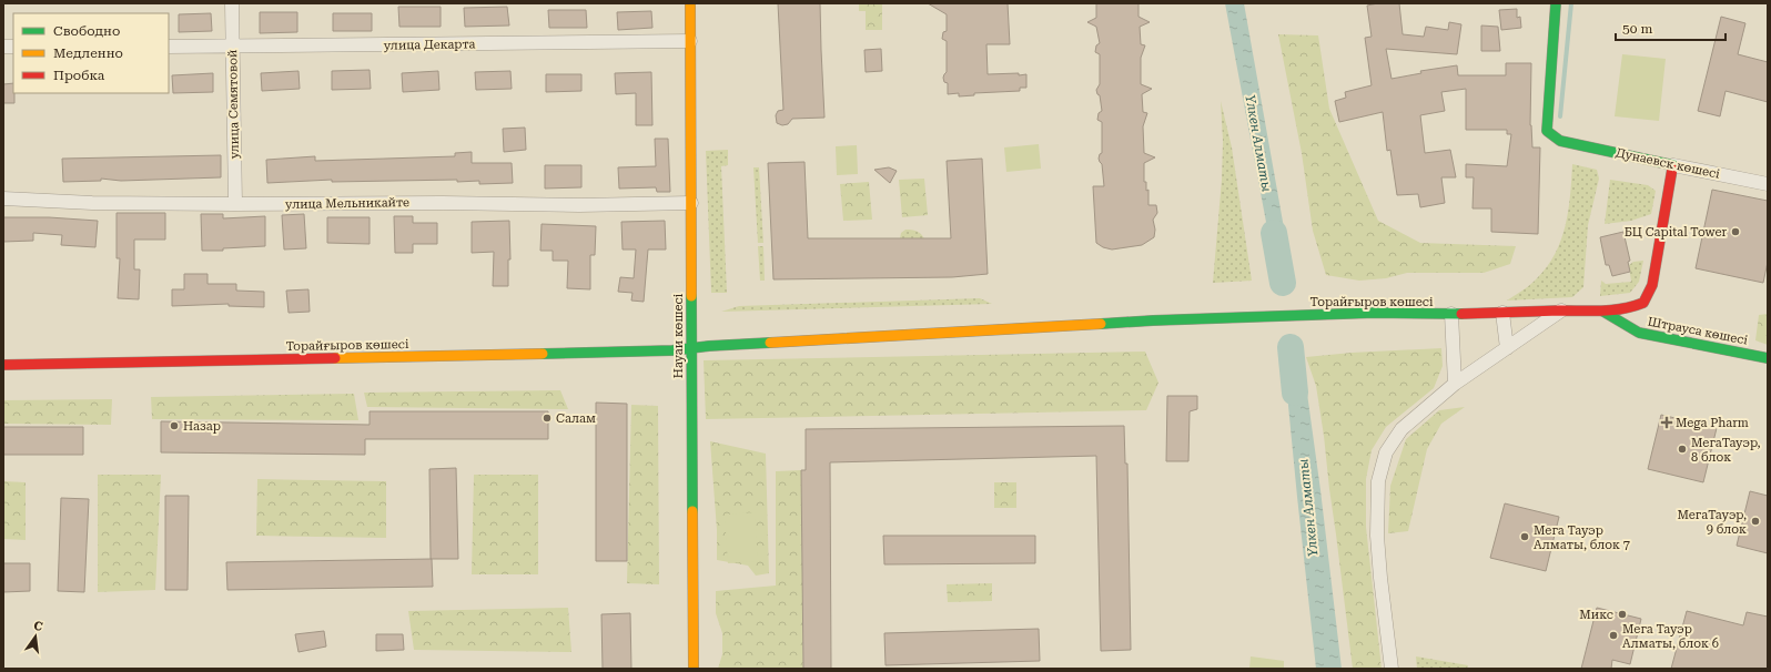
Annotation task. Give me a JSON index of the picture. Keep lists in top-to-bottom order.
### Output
{
  "streets": {
    "street": [
      "улица Декарта",
      "улица Семятовой",
      "Дунаевск көшесі",
      "улица Мельникайте",
      "Торайғыров көшесі",
      "Штрауса көшесі",
      "Науаи көшесі"
    ]
  },
  "crossings": [
    ["улица Декарта", "улица Семятовой"],
    ["улица Декарта", "Науаи көшесі"],
    ["улица Семятовой", "улица Мельникайте"],
    ["Дунаевск көшесі", "Торайғыров көшесі"],
    ["улица Мельникайте", "Науаи көшесі"],
    ["Торайғыров көшесі", "Штрауса көшесі"],
    ["Торайғыров көшесі", "Науаи көшесі"]
  ],
  "water": ["Үлкен Алматы"],
  "places": {
    "other": [
      "БЦ Capital Tower",
      "Салам",
      "Назар",
      "МегаТауэр, 8 блок",
      "МегаТауэр, 9 блок",
      "Мега Тауэр Алматы, блок 7",
      "Микс",
      "Мега Тауэр Алматы, блок 6"
    ],
    "health": ["Mega Pharm"]
  },
  "legend": ["Свободно", "Медленно", "Пробка"],
  "scale_bar": "50 m",
  "north": "top"
}
